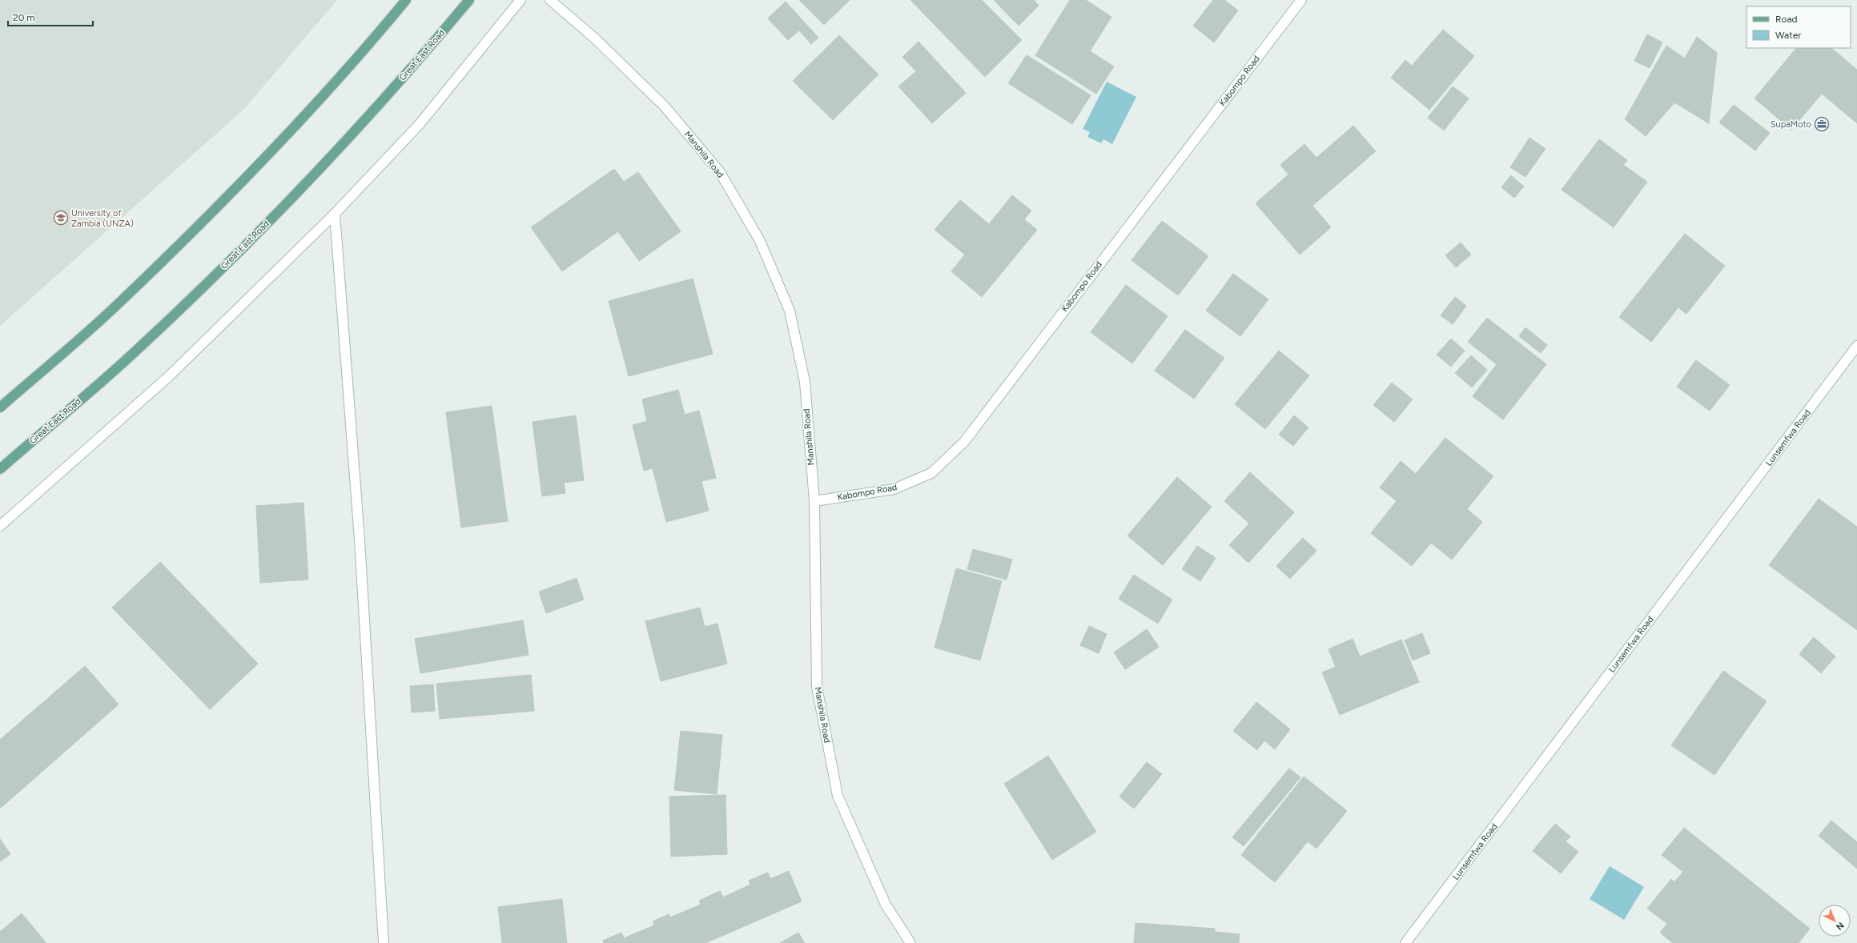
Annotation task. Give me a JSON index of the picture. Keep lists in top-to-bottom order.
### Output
{
  "streets": {
    "main road": ["Great East Road"],
    "street": ["Kabompo Road", "Manshila Road", "Lunsemfwa Road"]
  },
  "crossings": [
    ["Kabompo Road", "Manshila Road"]
  ],
  "places": {
    "office": ["SupaMoto"],
    "school or university": ["University of Zambia (UNZA)"]
  },
  "legend": ["Road", "Water"],
  "scale_bar": "20 m",
  "north": "bottom right"
}
